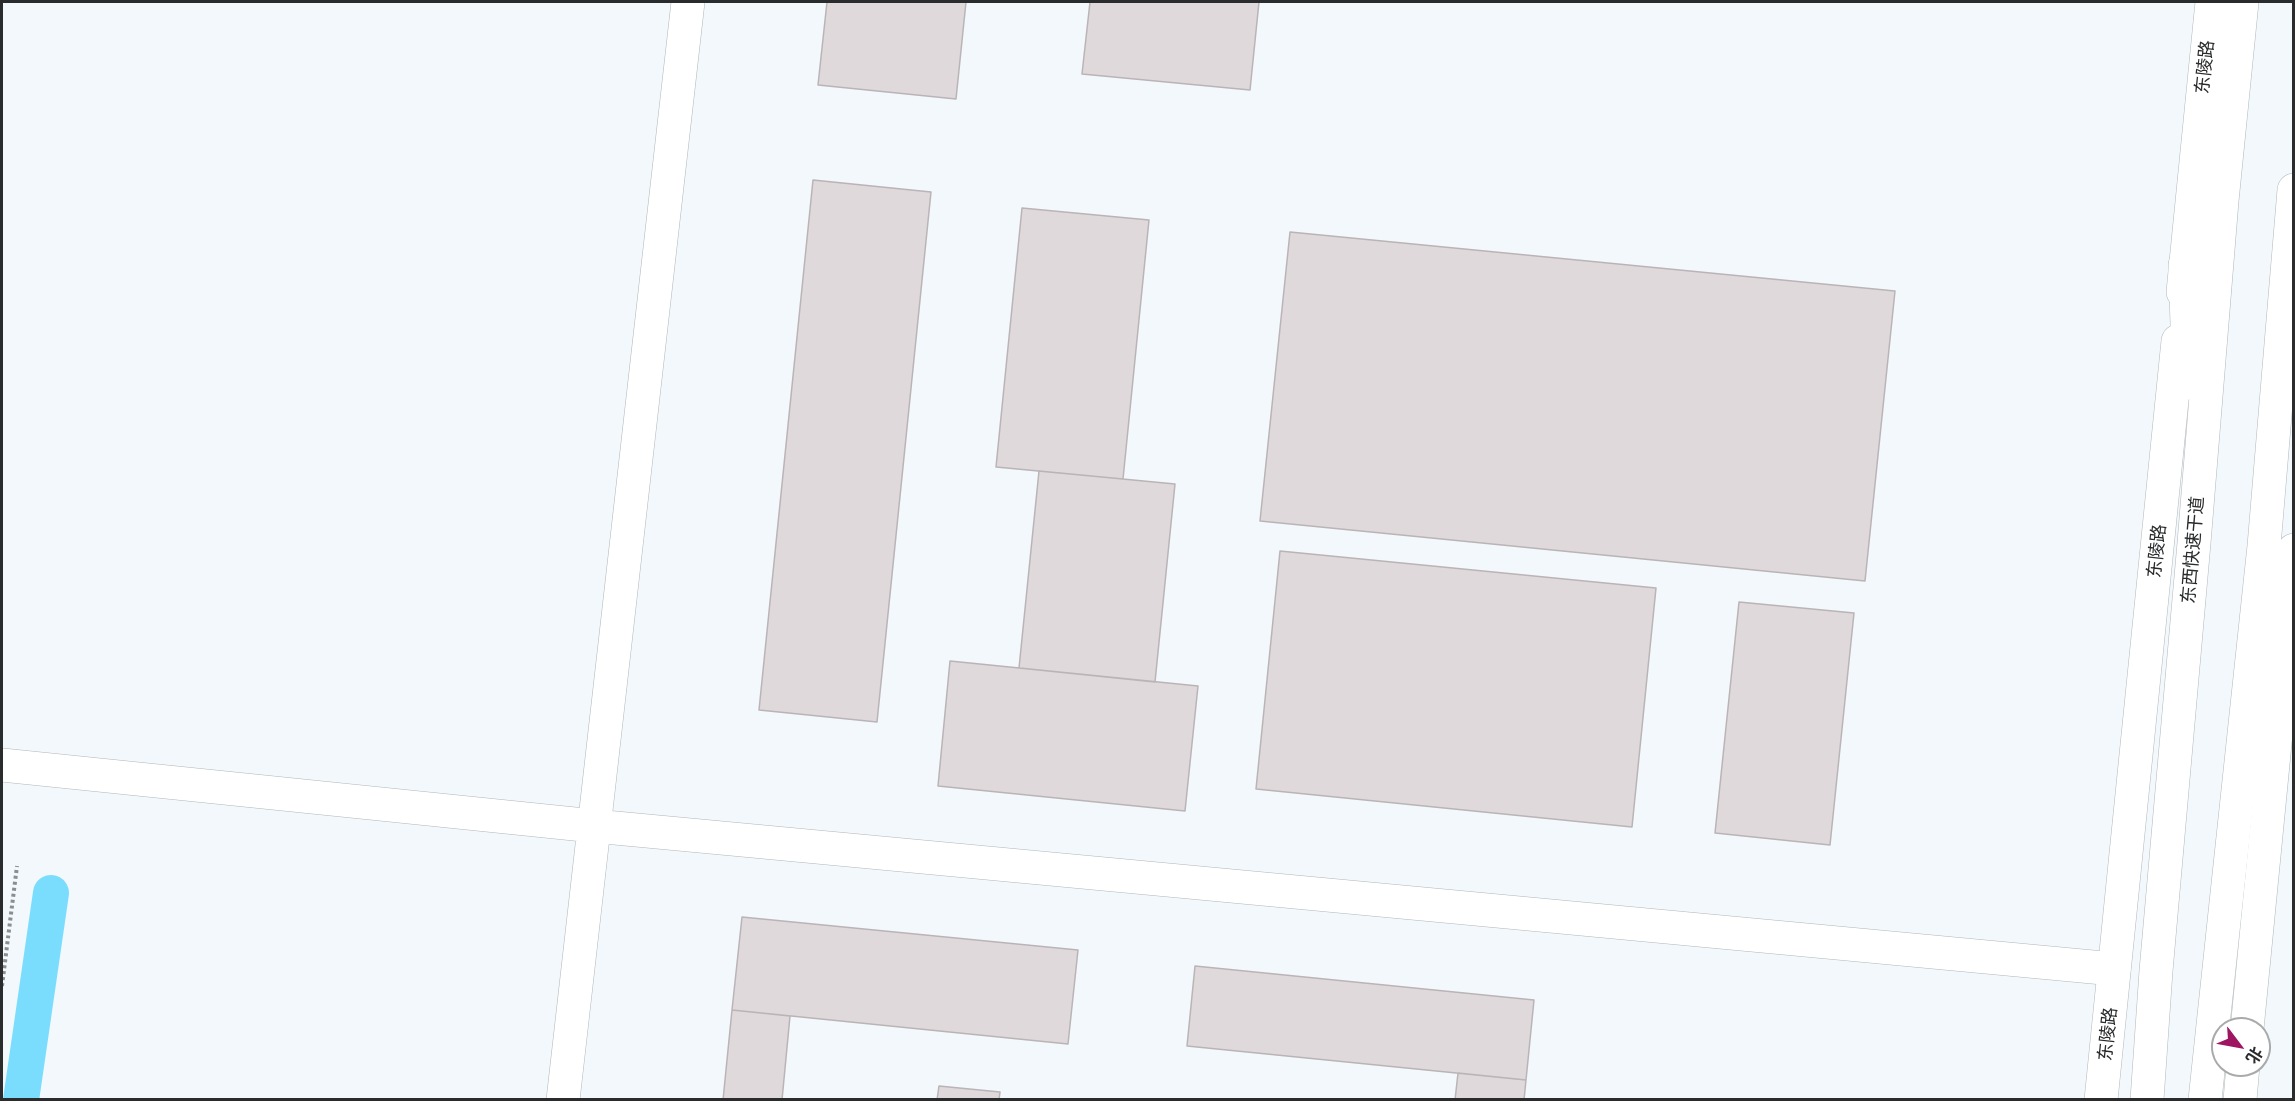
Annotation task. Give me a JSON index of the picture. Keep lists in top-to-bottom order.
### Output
{
  "streets": {
    "main road": ["东陵路", "东西快速干道"]
  },
  "north": "bottom right"
}
